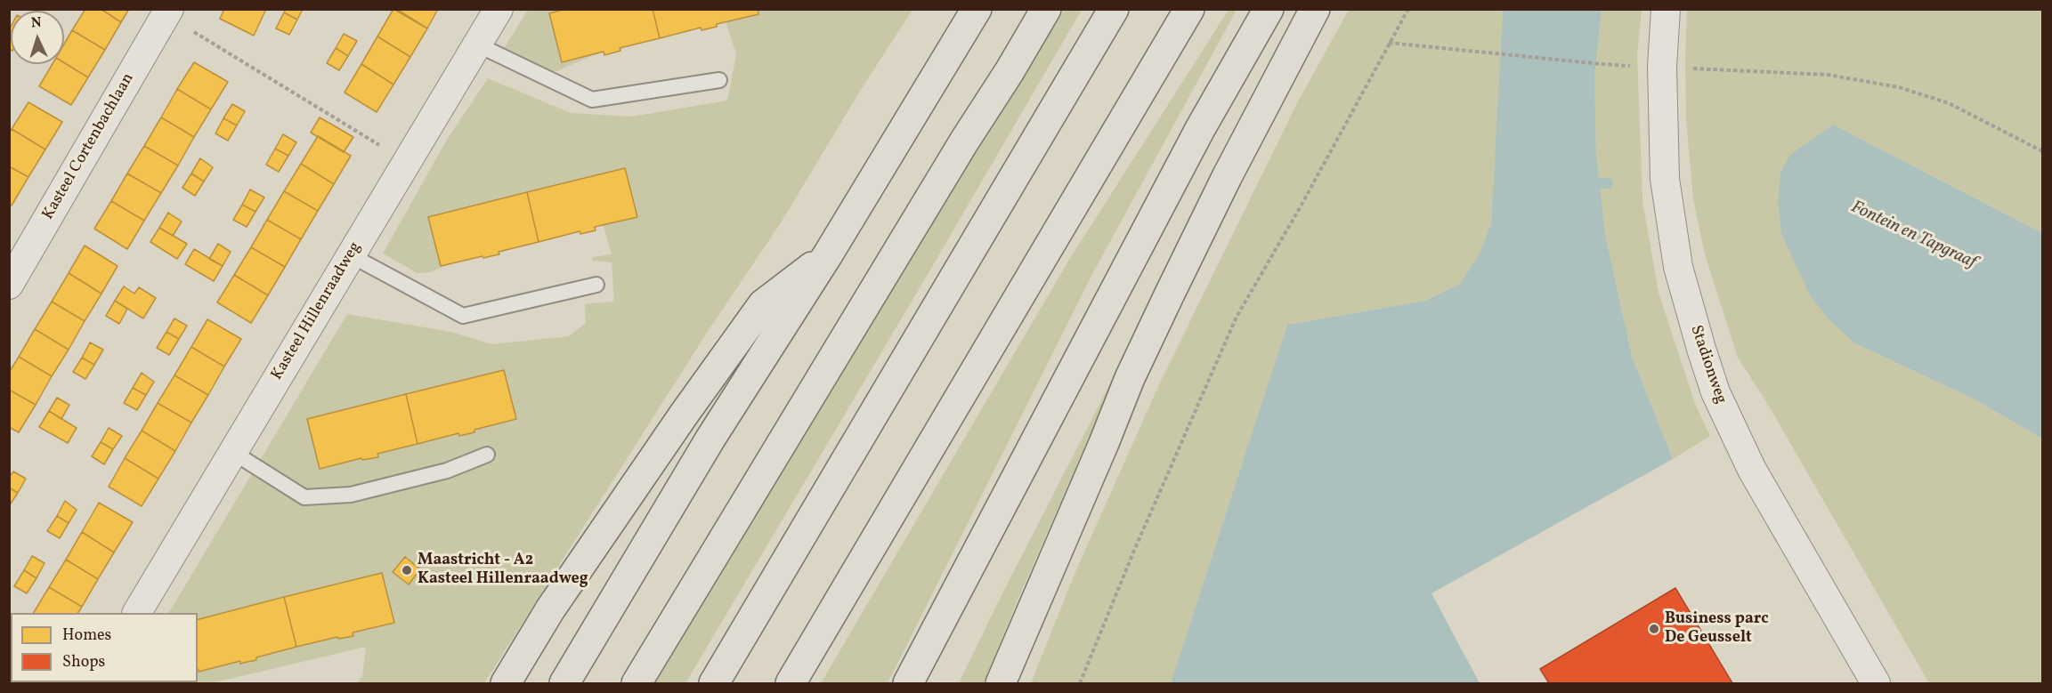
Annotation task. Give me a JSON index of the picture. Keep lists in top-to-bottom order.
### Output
{
  "streets": {
    "street": ["Kasteel Cortenbachlaan", "Kasteel Hillenraadweg", "Stadionweg"]
  },
  "water": ["Fontein en Tapgraaf"],
  "places": ["Maastricht - A2 Kasteel Hillenraadweg", "Business parc De Geusselt"],
  "legend": ["Homes", "Shops"],
  "north": "top"
}
